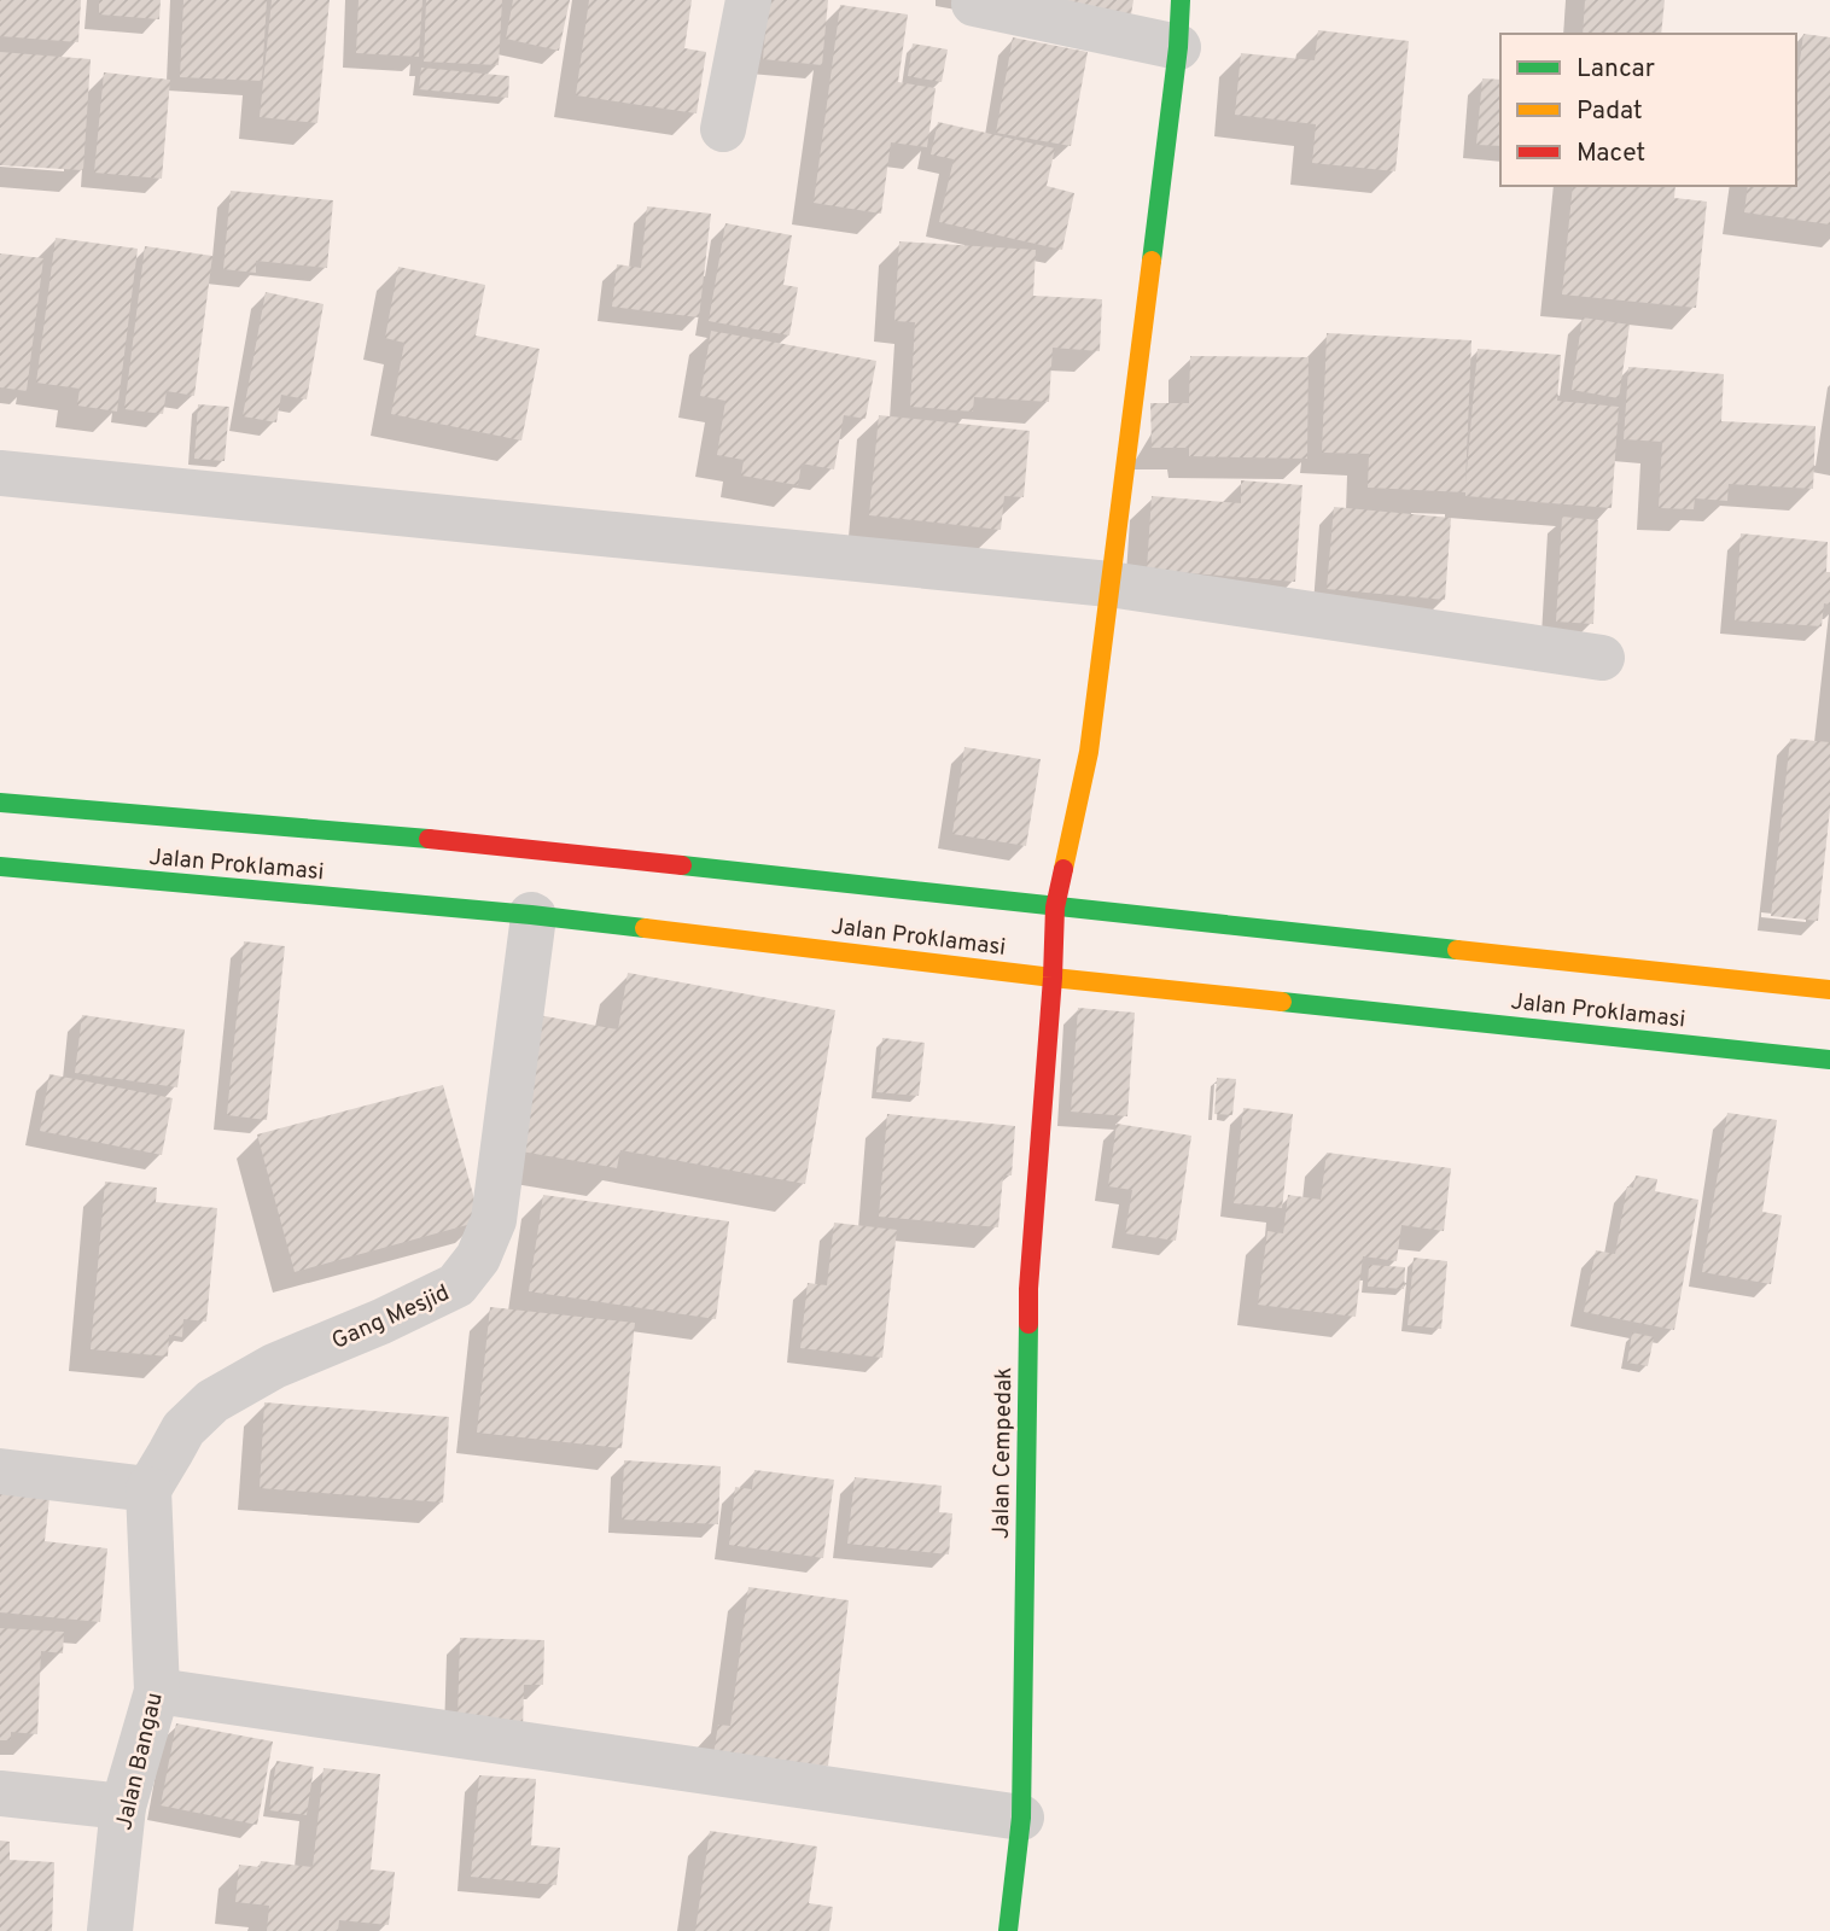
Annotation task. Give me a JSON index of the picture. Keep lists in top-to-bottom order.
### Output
{
  "streets": {
    "street": [
      "Jalan Proklamasi",
      "Gang Mesjid",
      "Jalan Cempedak",
      "Jalan Bangau"
    ]
  },
  "crossings": [
    ["Jalan Proklamasi", "Gang Mesjid"],
    ["Jalan Proklamasi", "Jalan Cempedak"],
    ["Gang Mesjid", "Jalan Bangau"]
  ],
  "legend": ["Lancar", "Padat", "Macet"]
}
